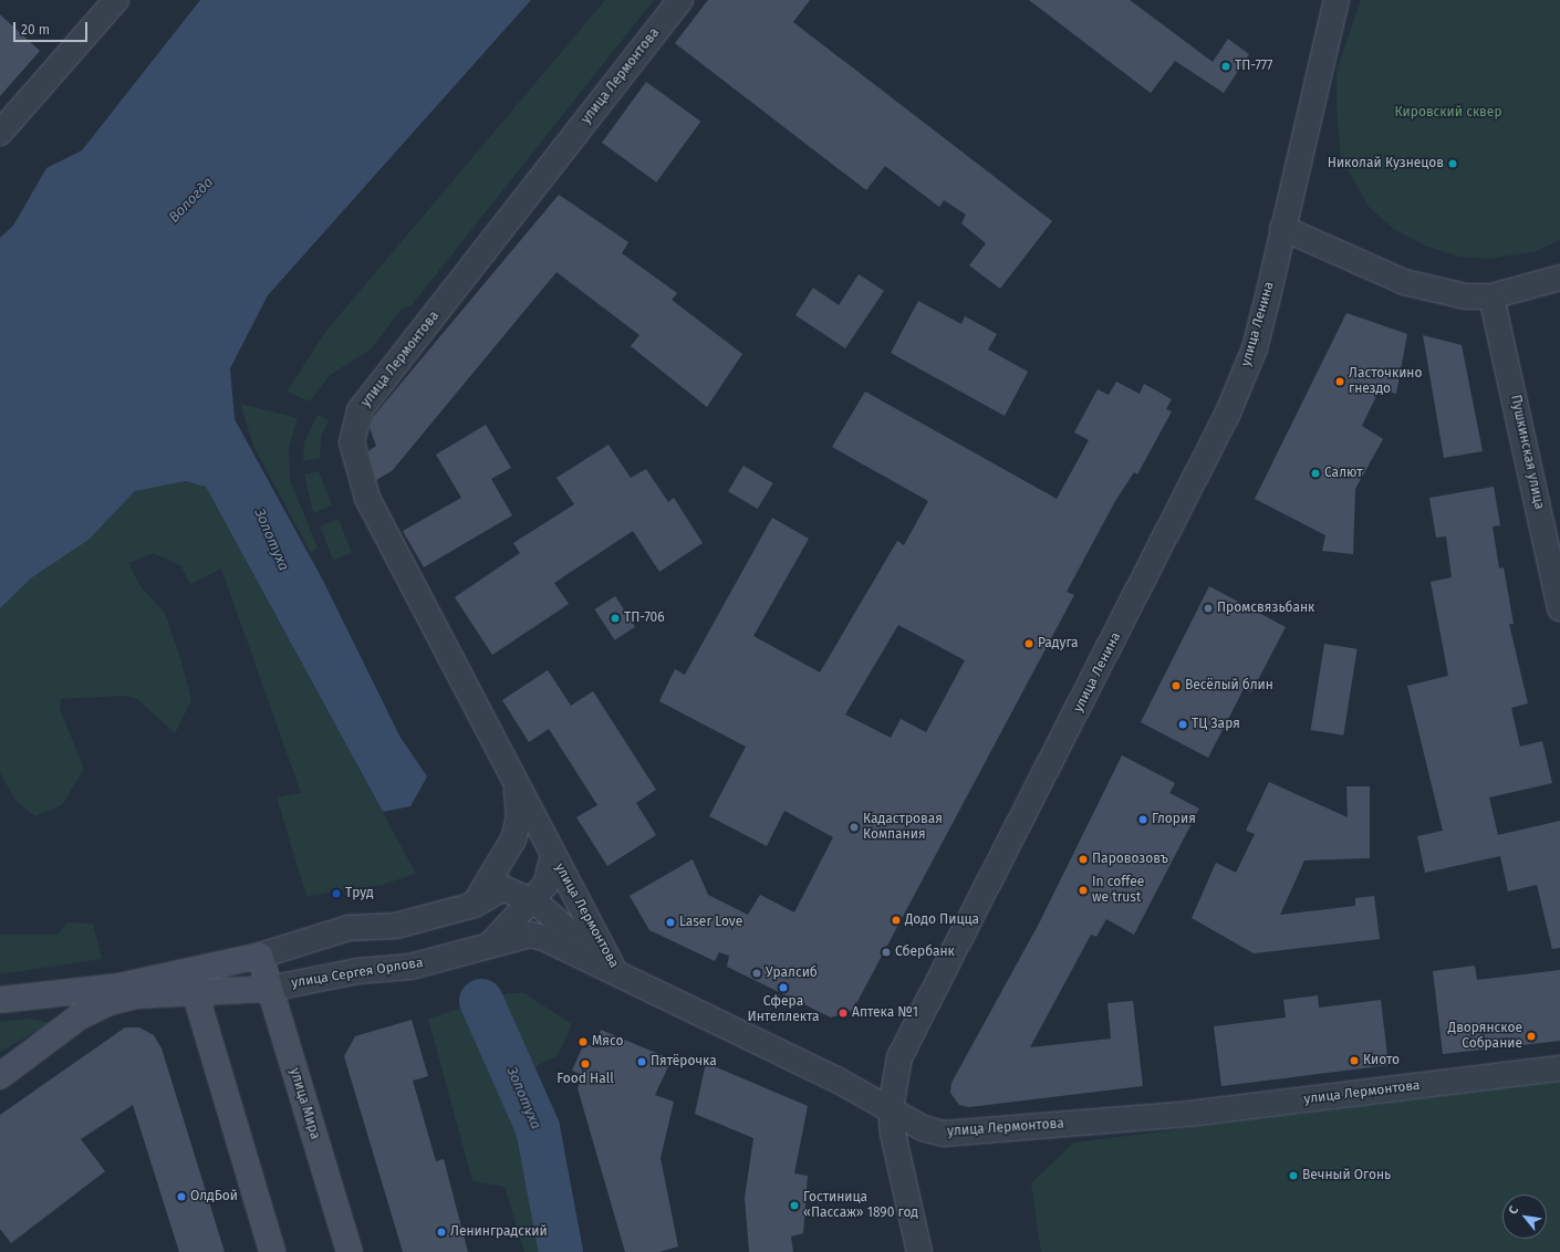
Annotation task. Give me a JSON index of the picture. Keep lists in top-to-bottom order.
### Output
{
  "streets": {
    "main road": ["улица Сергея Орлова", "улица Мира"],
    "street": ["улица Лермонтова", "улица Ленина", "Пушкинская улица"]
  },
  "crossings": [
    ["улица Лермонтова", "улица Ленина"],
    ["улица Лермонтова", "улица Сергея Орлова"],
    ["улица Сергея Орлова", "улица Мира"]
  ],
  "water": ["Вологда", "Золотуха"],
  "parks": ["Кировский сквер"],
  "places": [
    "ТП-777",
    "Николай Кузнецов",
    "Ласточкино гнездо",
    "Салют",
    "Промсвязьбанк",
    "ТП-706",
    "Радуга",
    "Весёлый блин",
    "ТЦ Заря",
    "Глория",
    "Кадастровая Компания",
    "Паровозовъ",
    "In coffee we trust",
    "Труд",
    "Додо Пицца",
    "Laser Love",
    "Сбербанк",
    "Уралсиб",
    "Сфера Интеллекта",
    "Аптека №1",
    "Дворянское Собрание",
    "Мясо",
    "Киото",
    "Пятёрочка",
    "Food Hall",
    "Вечный Огонь",
    "ОлдБой",
    "Гостиница «Пассаж» 1890 год",
    "Ленинградский"
  ],
  "scale_bar": "20 m",
  "north": "top left"
}
